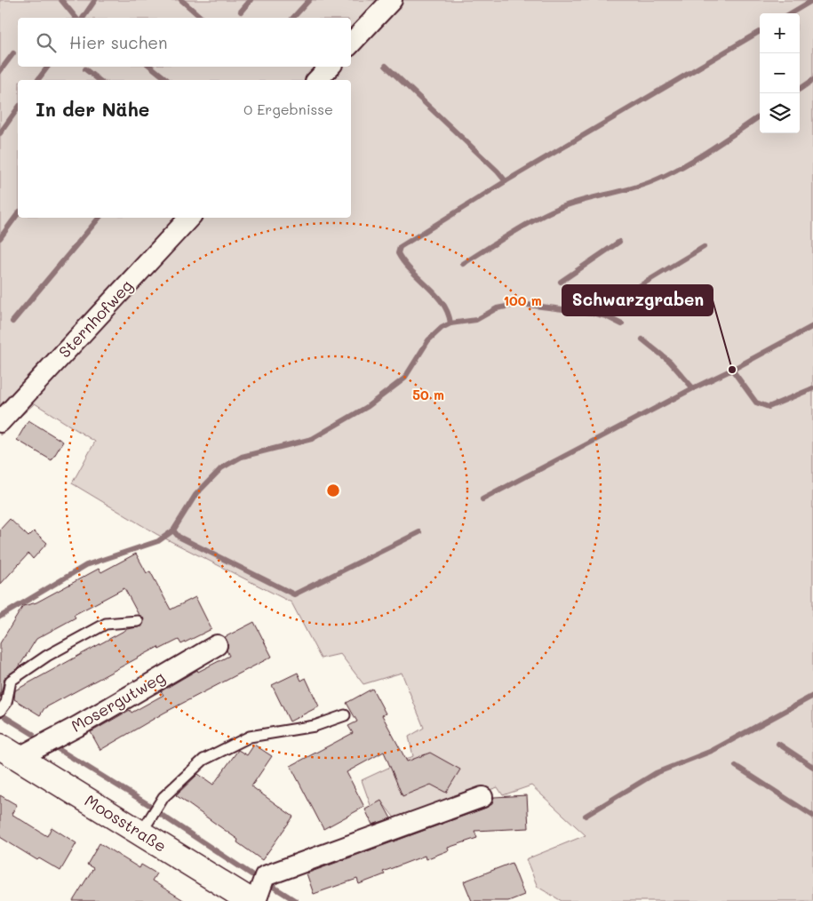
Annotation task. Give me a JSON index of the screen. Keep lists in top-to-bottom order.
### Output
{
  "streets": {
    "street": ["Sternhofweg", "Mosergutweg", "Moosstraße"]
  },
  "crossings": [
    ["Mosergutweg", "Moosstraße"]
  ],
  "places": ["Schwarzgraben"],
  "page": {
    "map_buttons": ["+", "−"],
    "search": "Hier suchen",
    "heading": ["In der Nähe", "0 Ergebnisse"]
  },
  "rings": ["100 m", "50 m"]
}
